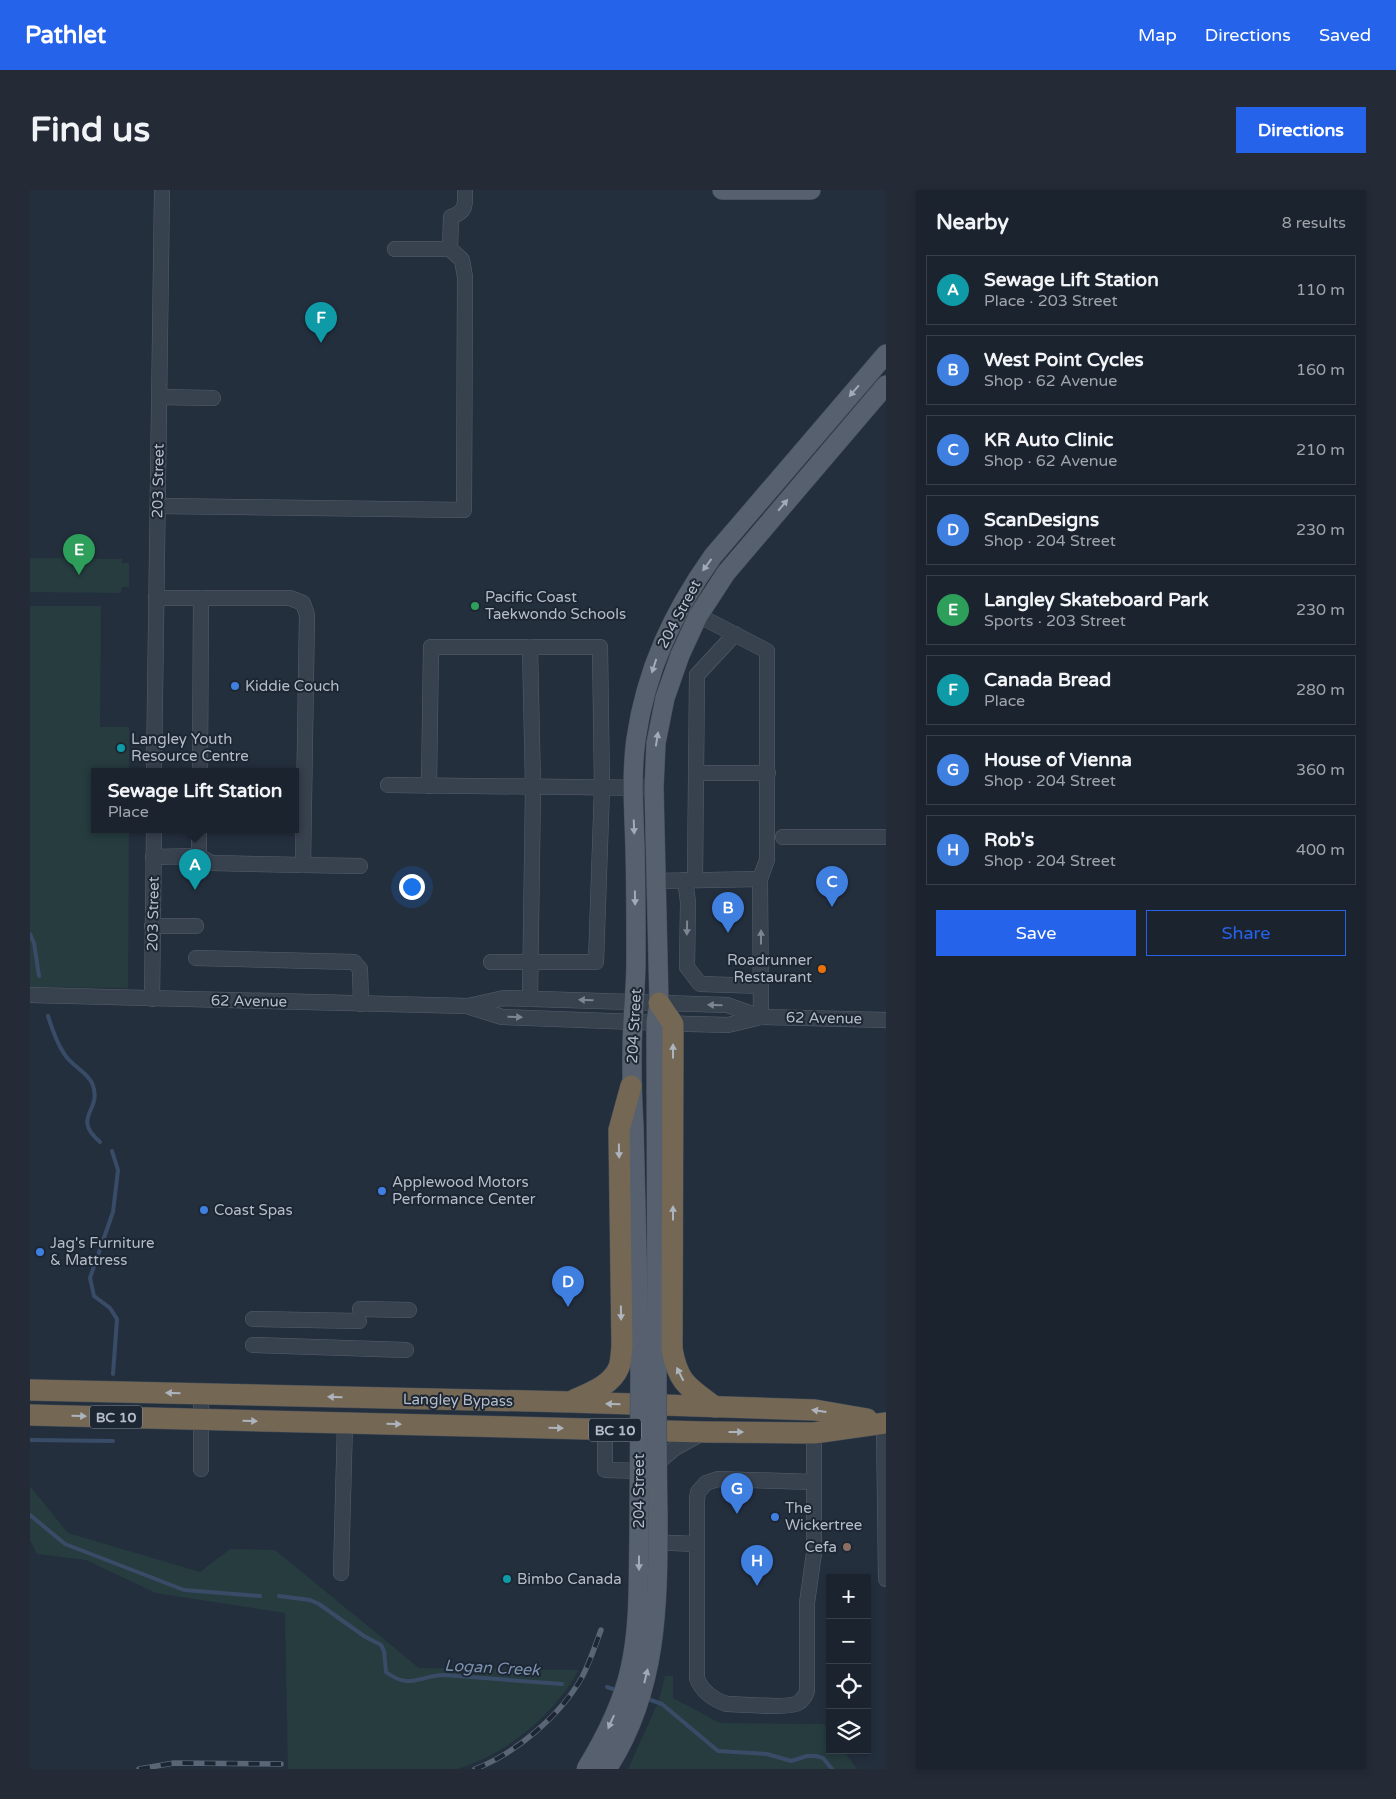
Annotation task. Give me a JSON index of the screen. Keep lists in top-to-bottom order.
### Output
{
  "streets": {
    "highway": ["Langley Bypass", "BC 10"],
    "main road": ["204 Street"],
    "street": ["203 Street", "62 Avenue"]
  },
  "crossings": [
    ["203 Street", "62 Avenue"],
    ["204 Street", "62 Avenue"]
  ],
  "water": ["Logan Creek"],
  "places": [
    "Pacific Coast Taekwondo Schools",
    "Kiddie Couch",
    "Langley Youth Resource Centre",
    "Roadrunner Restaurant",
    "Applewood Motors Performance Center",
    "Coast Spas",
    "Jag's Furniture & Mattress",
    "The Wickertree",
    "Cefa",
    "Bimbo Canada"
  ],
  "page": {
    "header": "Pathlet",
    "nav": ["Map", "Directions", "Saved"],
    "buttons": [
      "Directions",
      ["Save", "Share"]
    ],
    "title": "Find us",
    "heading": ["Nearby", "8 results"],
    "list": [
      {
        "mark": "A",
        "name": "Sewage Lift Station",
        "note": "Place · 203 Street",
        "value": "110 m"
      },
      {
        "mark": "B",
        "name": "West Point Cycles",
        "note": "Shop · 62 Avenue",
        "value": "160 m"
      },
      {
        "mark": "C",
        "name": "KR Auto Clinic",
        "note": "Shop · 62 Avenue",
        "value": "210 m"
      },
      {
        "mark": "D",
        "name": "ScanDesigns",
        "note": "Shop · 204 Street",
        "value": "230 m"
      },
      {
        "mark": "E",
        "name": "Langley Skateboard Park",
        "note": "Sports · 203 Street",
        "value": "230 m"
      },
      {
        "mark": "F",
        "name": "Canada Bread",
        "note": "Place",
        "value": "280 m"
      },
      {
        "mark": "G",
        "name": "House of Vienna",
        "note": "Shop · 204 Street",
        "value": "360 m"
      },
      {
        "mark": "H",
        "name": "Rob's",
        "note": "Shop · 204 Street",
        "value": "400 m"
      }
    ],
    "pins": [
      "F",
      "E",
      "A",
      "C",
      "B",
      "D",
      "G",
      "H"
    ],
    "popup": ["Sewage Lift Station", "Place"],
    "map_buttons": ["+", "−"]
  }
}
